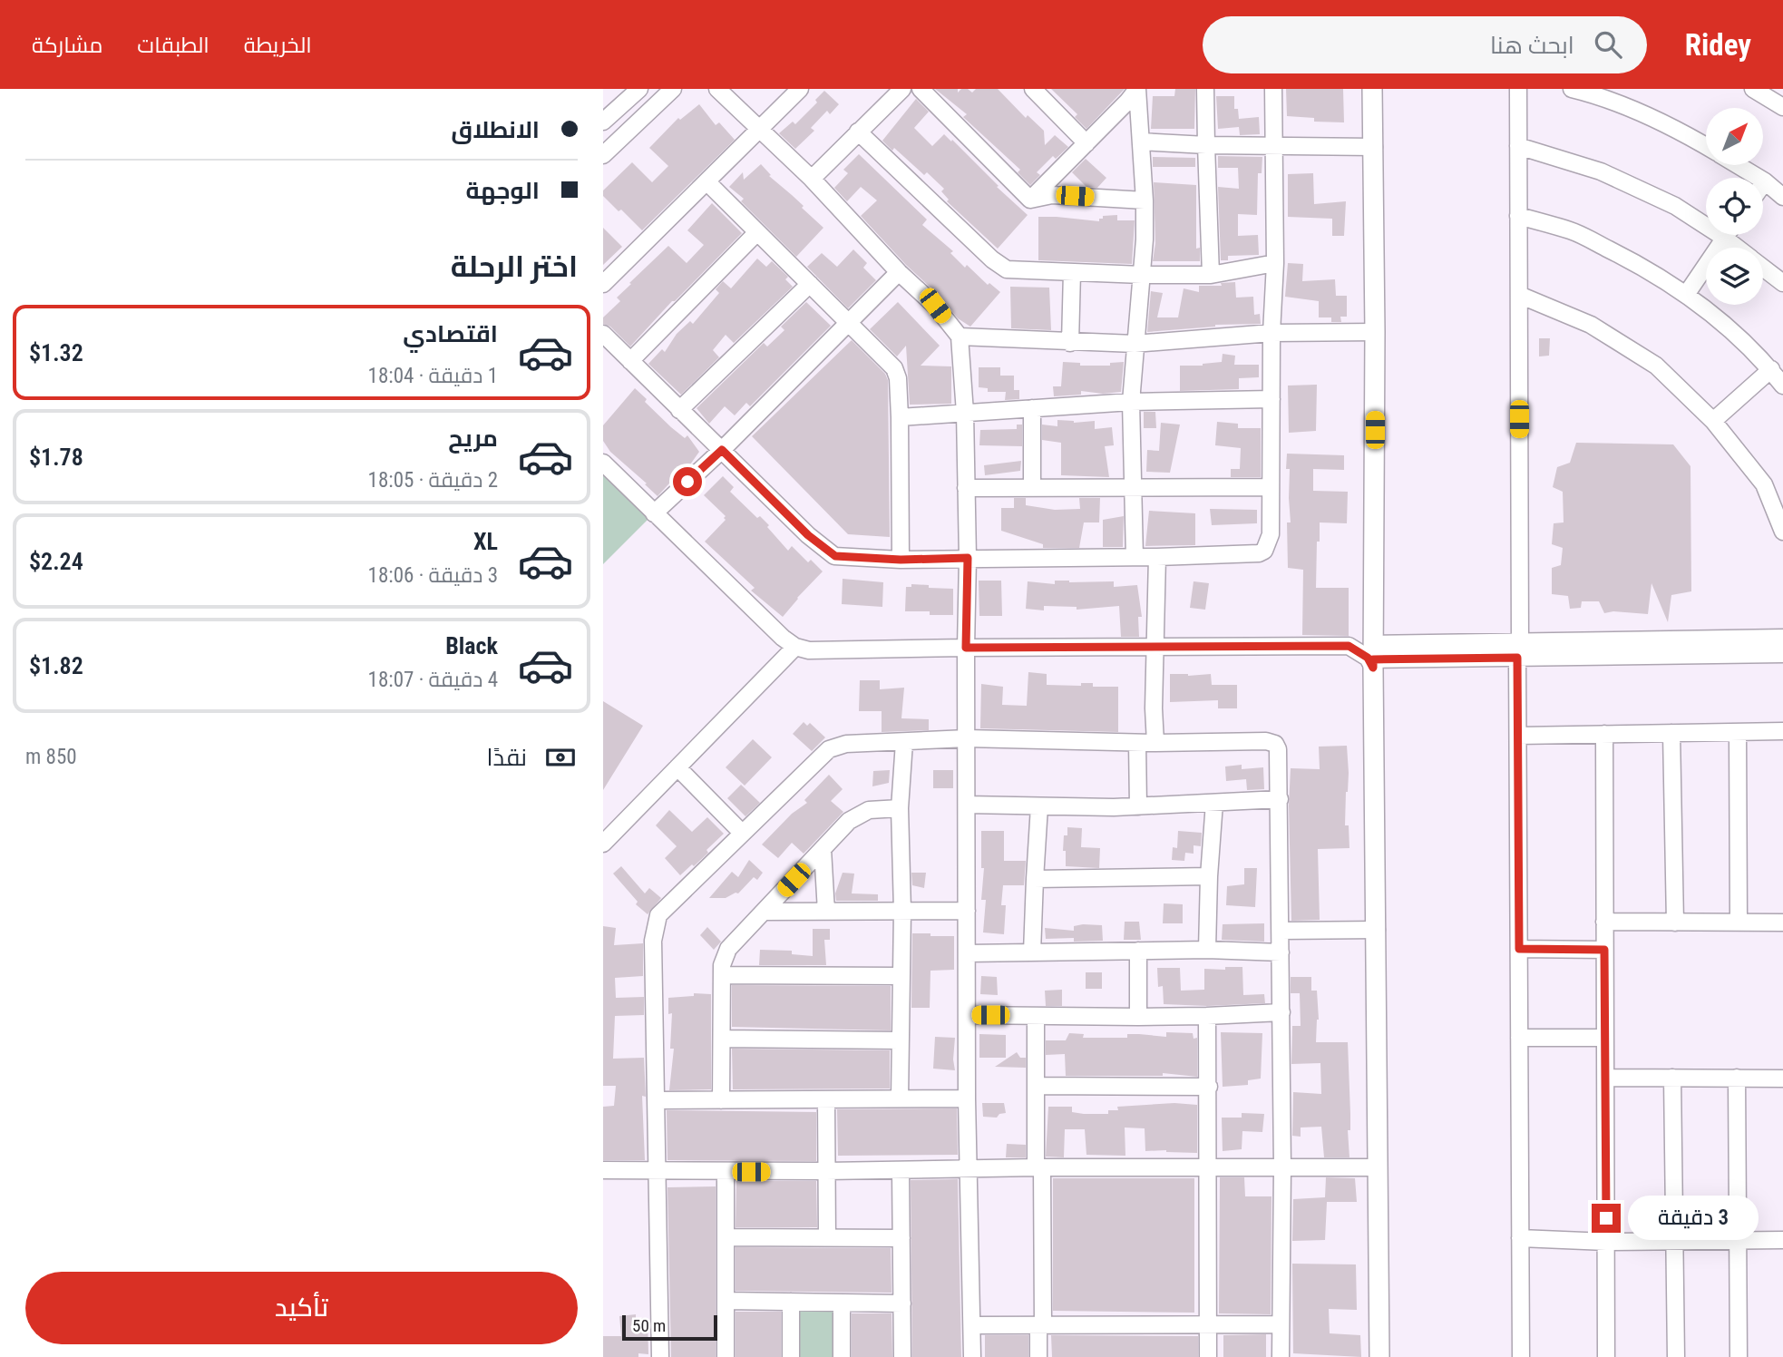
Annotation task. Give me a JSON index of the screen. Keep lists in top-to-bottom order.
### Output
{
  "scale_bar": "50 m",
  "north": "top right",
  "page": {
    "header": "Ridey",
    "search": "ابحث هنا",
    "nav": ["الخريطة", "الطبقات", "مشاركة"],
    "banner": ["الانطلاق", "الوجهة"],
    "heading": "اختر الرحلة",
    "list": [
      {
        "name": "اقتصادي",
        "note": "1 دقيقة · 18:04",
        "value": "$1.32"
      },
      {
        "name": "مريح",
        "note": "2 دقيقة · 18:05",
        "value": "$1.78"
      },
      {
        "name": "XL",
        "note": "3 دقيقة · 18:06",
        "value": "$2.24"
      },
      {
        "name": "Black",
        "note": "4 دقيقة · 18:07",
        "value": "$1.82"
      }
    ],
    "pay": ["نقدًا", "850 m"],
    "bubble": "3 دقيقة",
    "buttons": "تأكيد",
    "scale": "50 m"
  }
}
